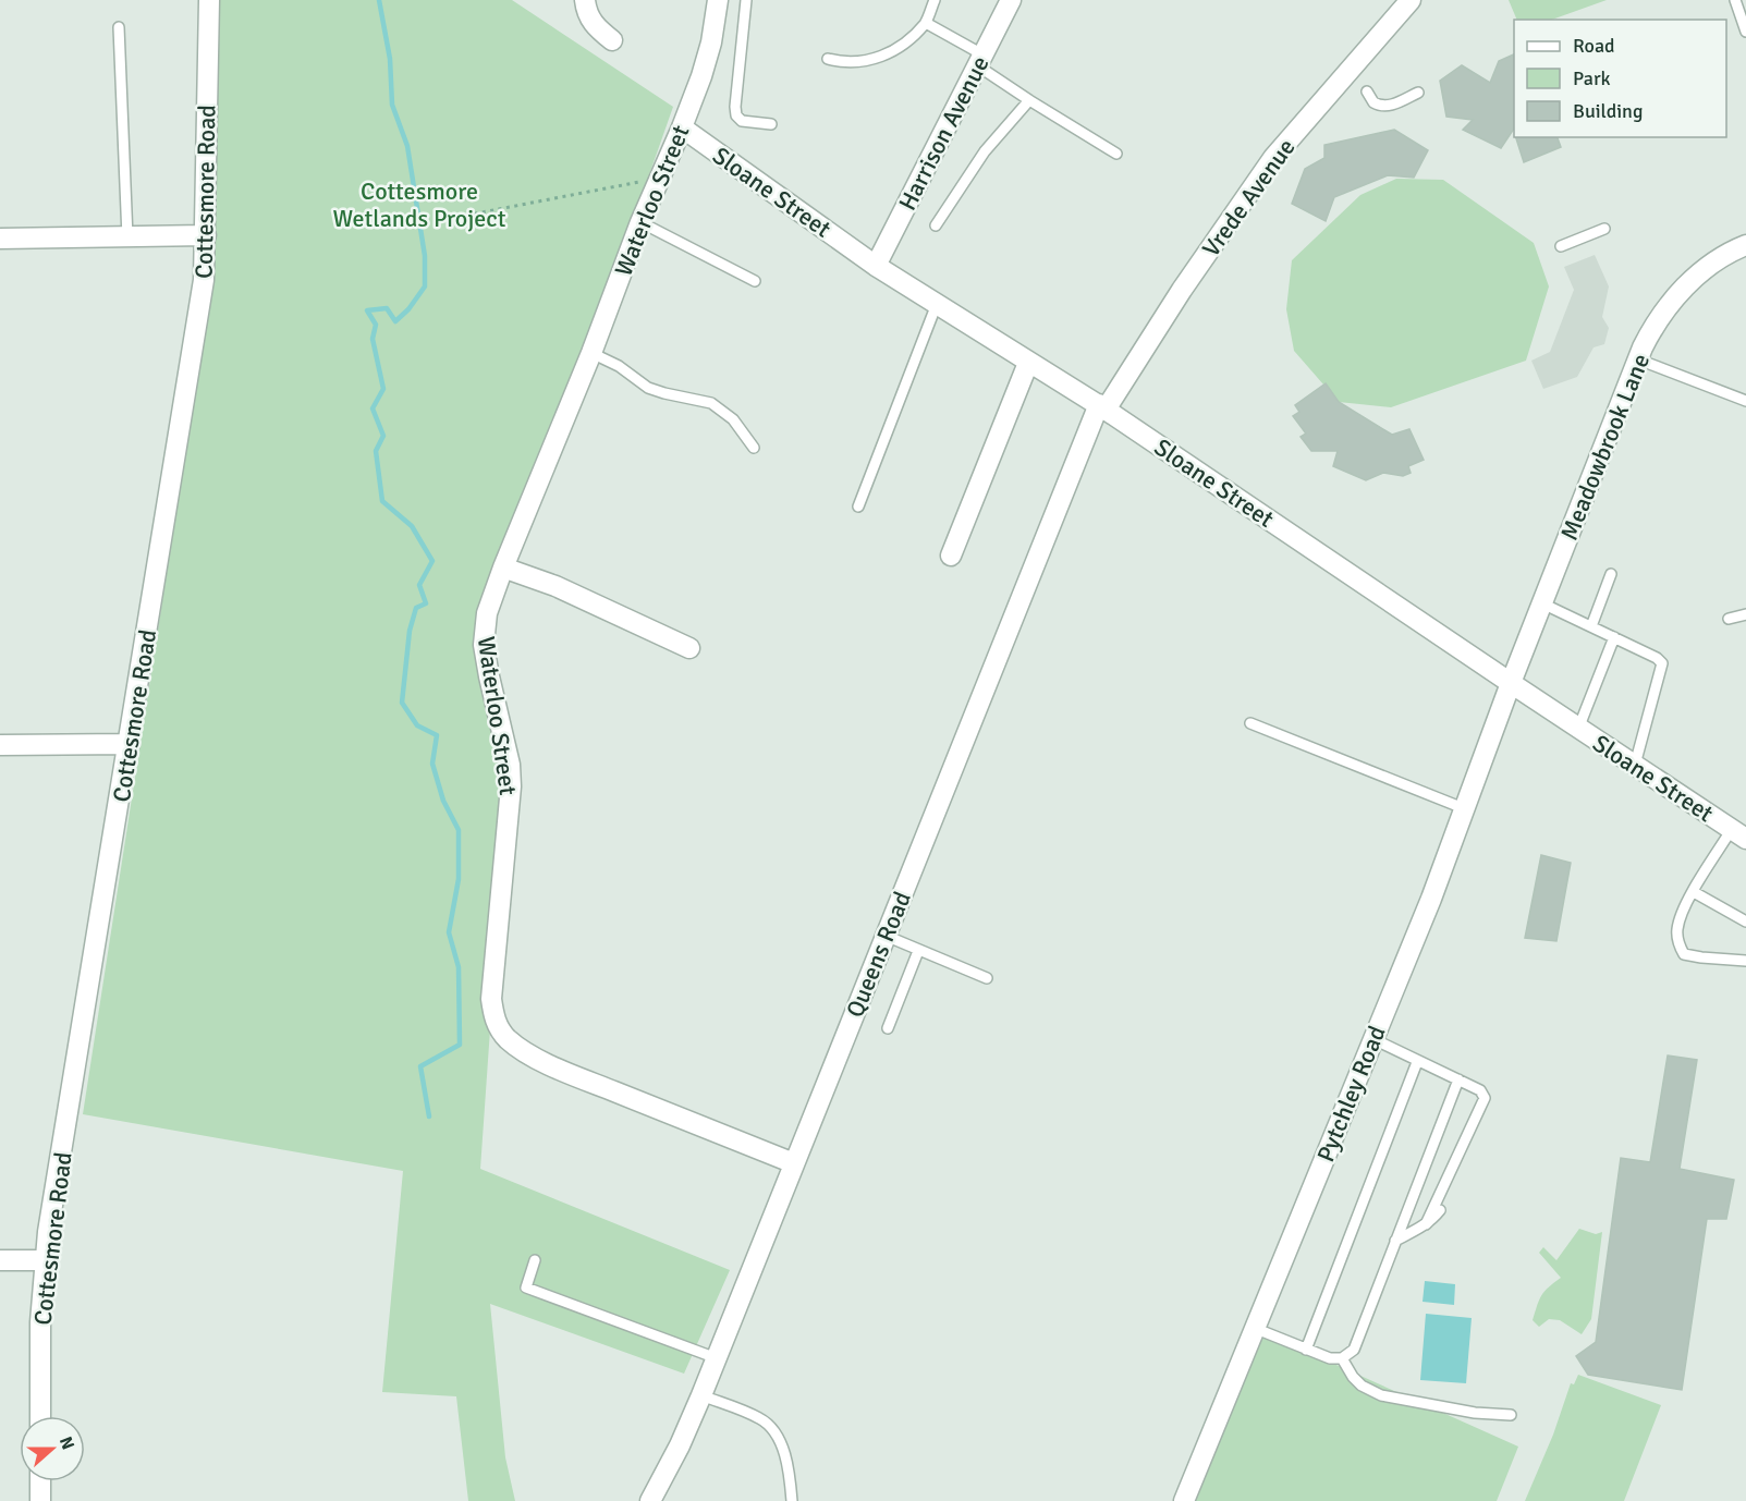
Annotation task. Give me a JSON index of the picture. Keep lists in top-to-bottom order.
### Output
{
  "streets": {
    "street": [
      "Harrison Avenue",
      "Cottesmore Road",
      "Sloane Street",
      "Vrede Avenue",
      "Waterloo Street",
      "Meadowbrook Lane",
      "Queens Road",
      "Pytchley Road"
    ]
  },
  "crossings": [
    ["Harrison Avenue", "Sloane Street"],
    ["Sloane Street", "Vrede Avenue"],
    ["Sloane Street", "Waterloo Street"],
    ["Sloane Street", "Meadowbrook Lane"],
    ["Sloane Street", "Queens Road"],
    ["Sloane Street", "Pytchley Road"],
    ["Vrede Avenue", "Queens Road"],
    ["Waterloo Street", "Queens Road"],
    ["Meadowbrook Lane", "Pytchley Road"]
  ],
  "parks": ["Cottesmore Wetlands Project"],
  "legend": ["Road", "Park", "Building"],
  "north": "right"
}
